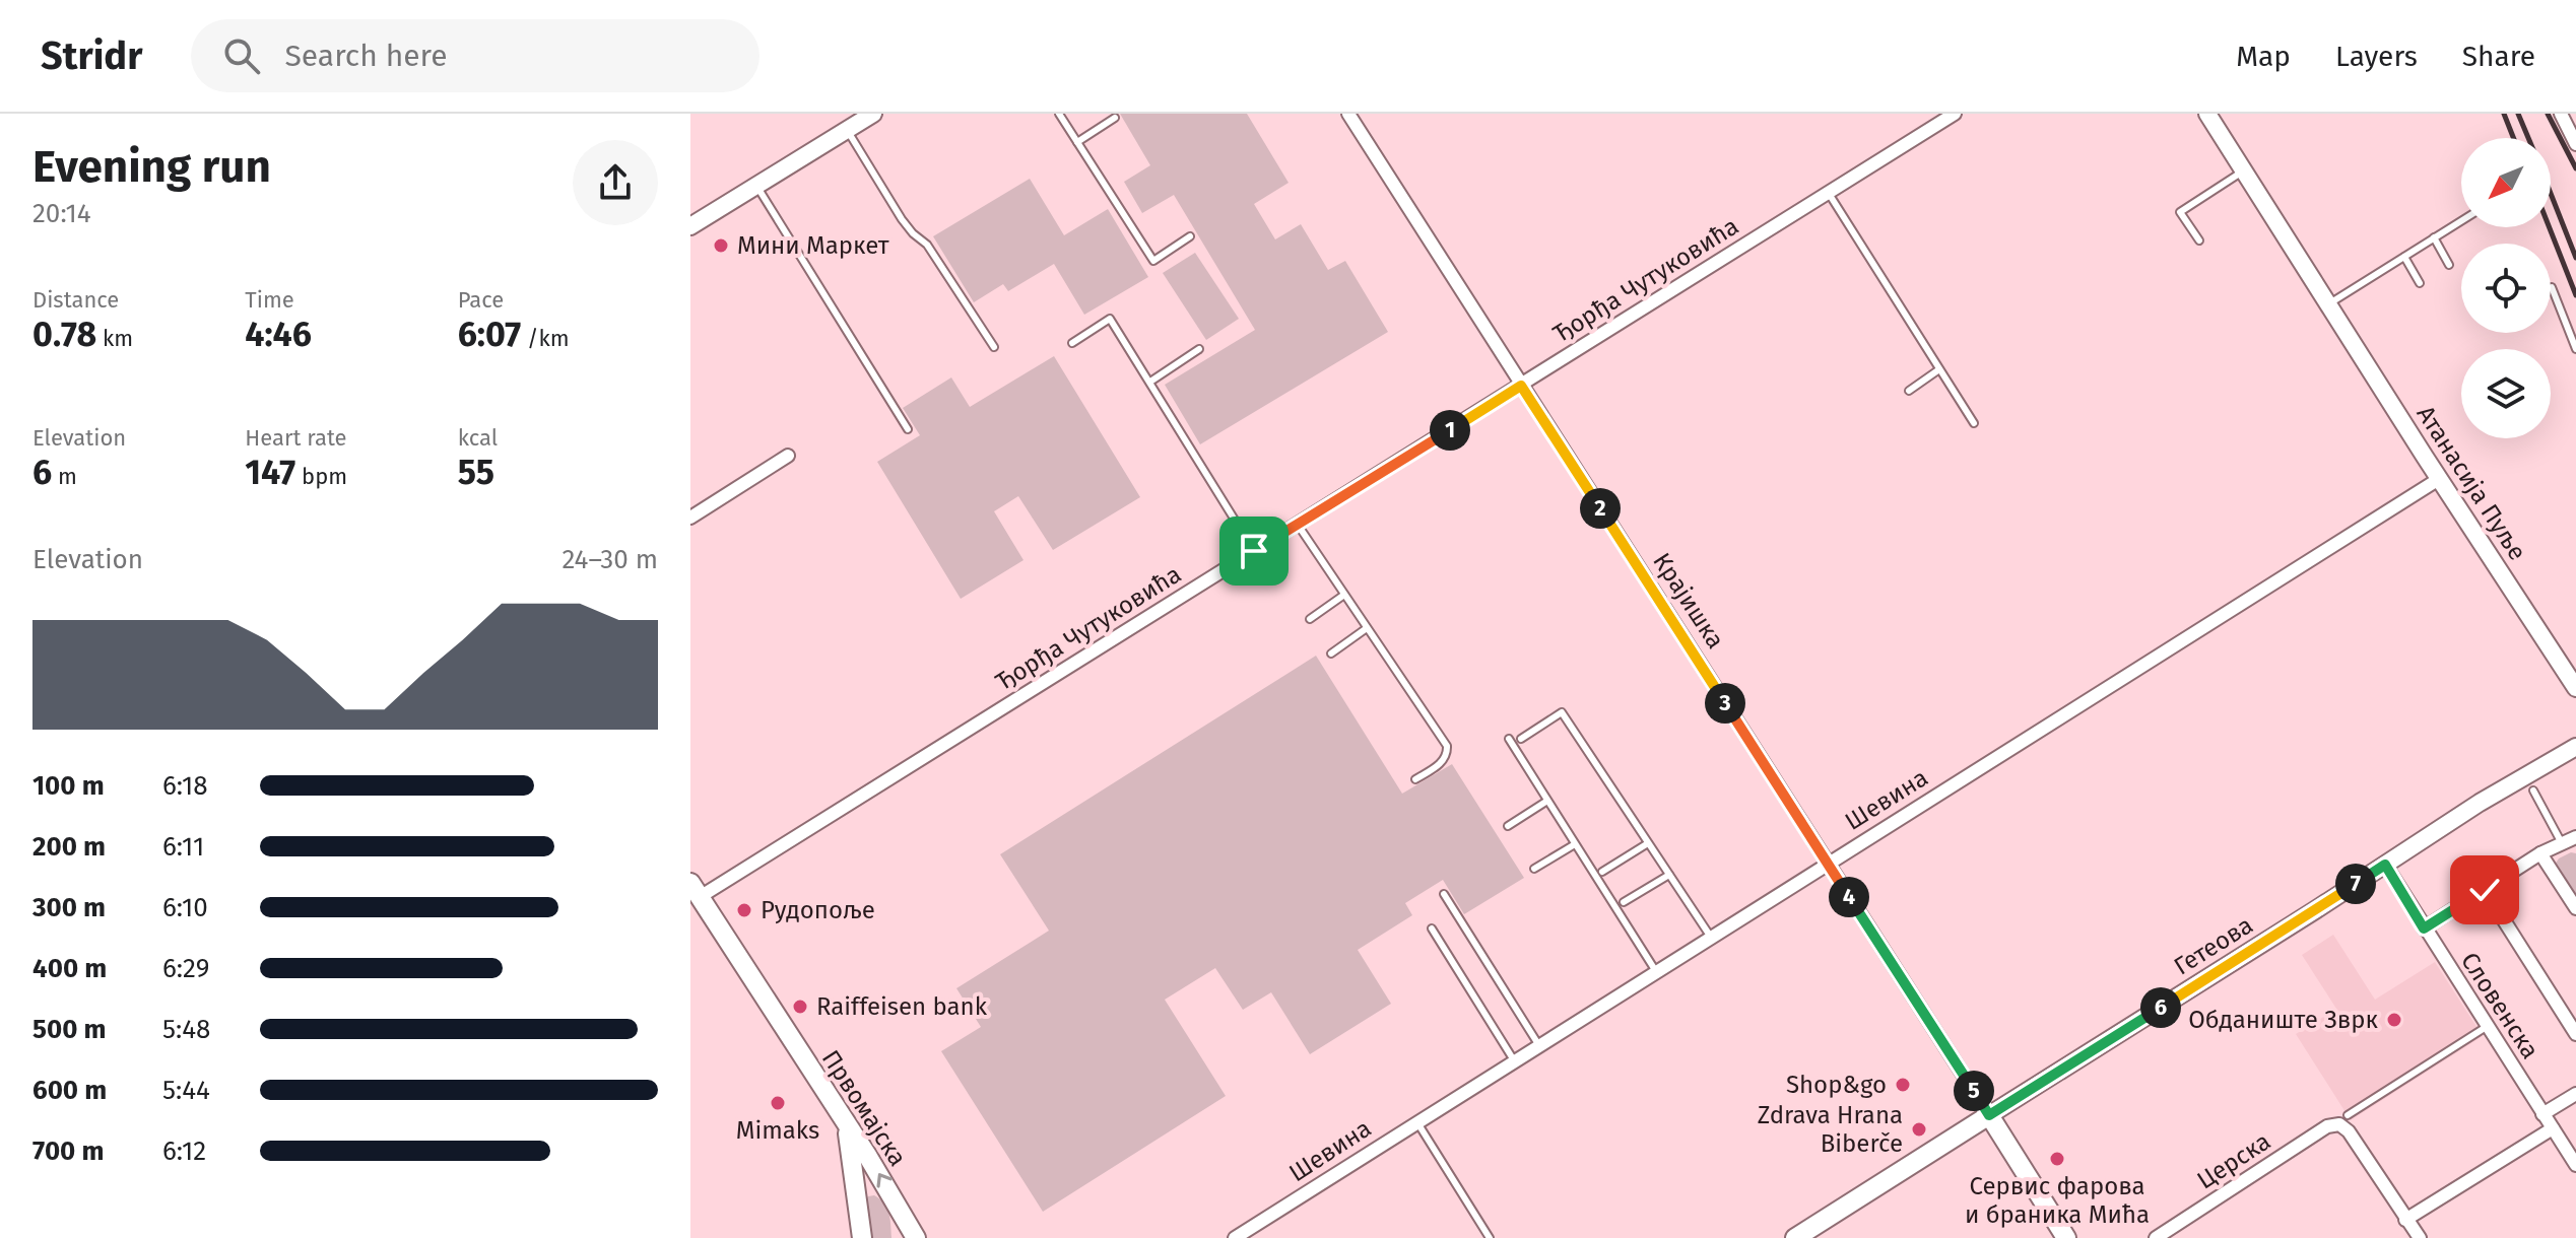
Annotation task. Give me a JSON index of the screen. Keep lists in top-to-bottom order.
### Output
{
  "streets": {
    "main road": ["Крајишка", "Гетеова", "Првомајска"],
    "street": [
      "Ђорђа Чутуковића",
      "Атанасија Пуље",
      "Шевина",
      "Словенска",
      "Церска"
    ]
  },
  "crossings": [
    ["Ђорђа Чутуковића", "Крајишка"],
    ["Ђорђа Чутуковића", "Првомајска"],
    ["Атанасија Пуље", "Шевина"],
    ["Крајишка", "Шевина"],
    ["Крајишка", "Гетеова"],
    ["Гетеова", "Словенска"]
  ],
  "places": [
    "Мини Маркет",
    "Рудопоље",
    "Raiffeisen bank",
    "Обданиште Зврк",
    "Shop&go",
    "Mimaks",
    "Zdrava Hrana Biberče",
    "Сервис фарова и браника Мића"
  ],
  "north": "bottom left",
  "page": {
    "header": "Stridr",
    "search": "Search here",
    "nav": ["Map", "Layers", "Share"],
    "heading": ["Evening run", "20:14"],
    "stats": [
      ["Distance", "0.78 km"],
      ["Time", "4:46"],
      ["Pace", "6:07 /km"],
      ["Elevation", "6 m"],
      ["Heart rate", "147 bpm"],
      ["kcal", "55"]
    ],
    "pins": [
      "1",
      "2",
      "3",
      "7",
      "4",
      "6",
      "5"
    ],
    "chart": ["Elevation", "24–30 m"],
    "list": [
      {
        "name": "100 m",
        "note": "6:18"
      },
      {
        "name": "200 m",
        "note": "6:11"
      },
      {
        "name": "300 m",
        "note": "6:10"
      },
      {
        "name": "400 m",
        "note": "6:29"
      },
      {
        "name": "500 m",
        "note": "5:48"
      },
      {
        "name": "600 m",
        "note": "5:44"
      },
      {
        "name": "700 m",
        "note": "6:12"
      }
    ]
  }
}
